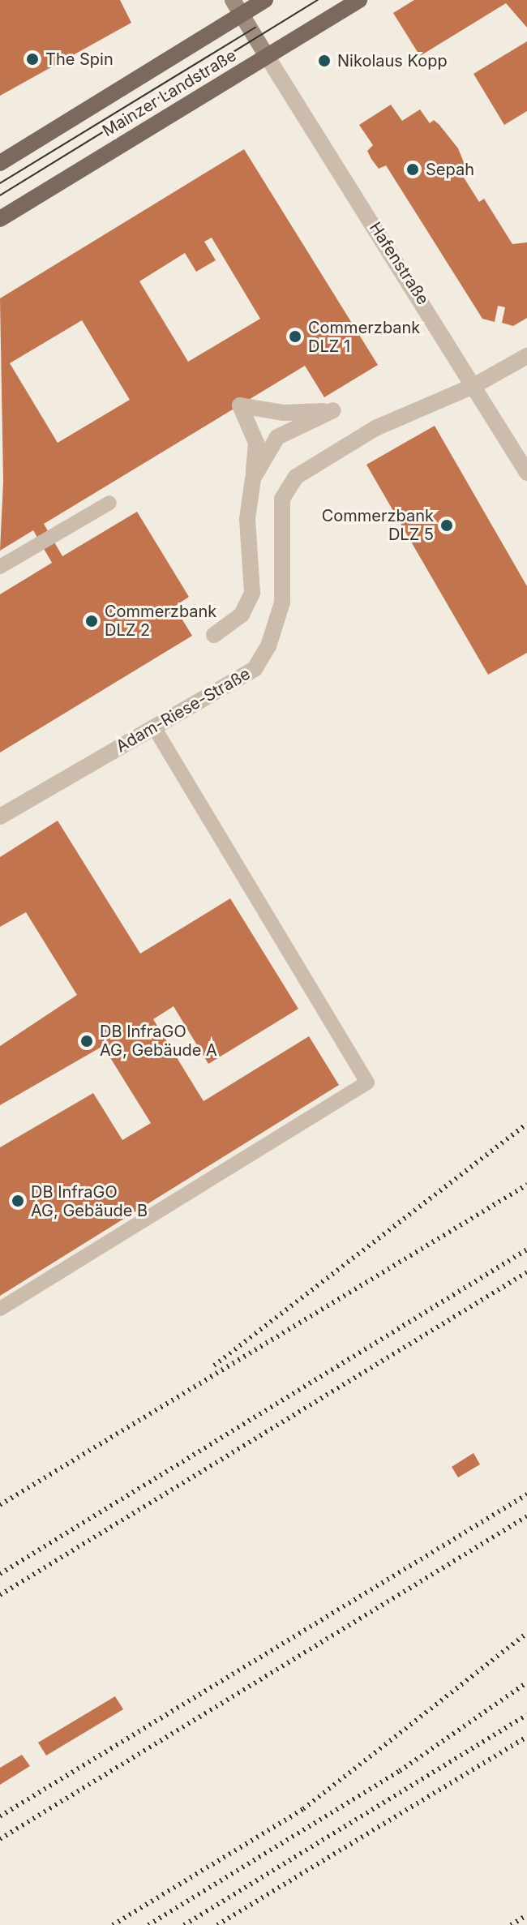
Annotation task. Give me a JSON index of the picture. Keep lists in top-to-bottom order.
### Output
{
  "streets": {
    "main road": ["Mainzer Landstraße"],
    "street": ["Hafenstraße", "Adam-Riese-Straße"]
  },
  "crossings": [
    ["Mainzer Landstraße", "Hafenstraße"],
    ["Hafenstraße", "Adam-Riese-Straße"]
  ],
  "places": [
    "The Spin",
    "Nikolaus Kopp",
    "Sepah",
    "Commerzbank DLZ 1",
    "Commerzbank DLZ 5",
    "Commerzbank DLZ 2",
    "DB InfraGO AG, Gebäude A",
    "DB InfraGO AG, Gebäude B"
  ]
}
